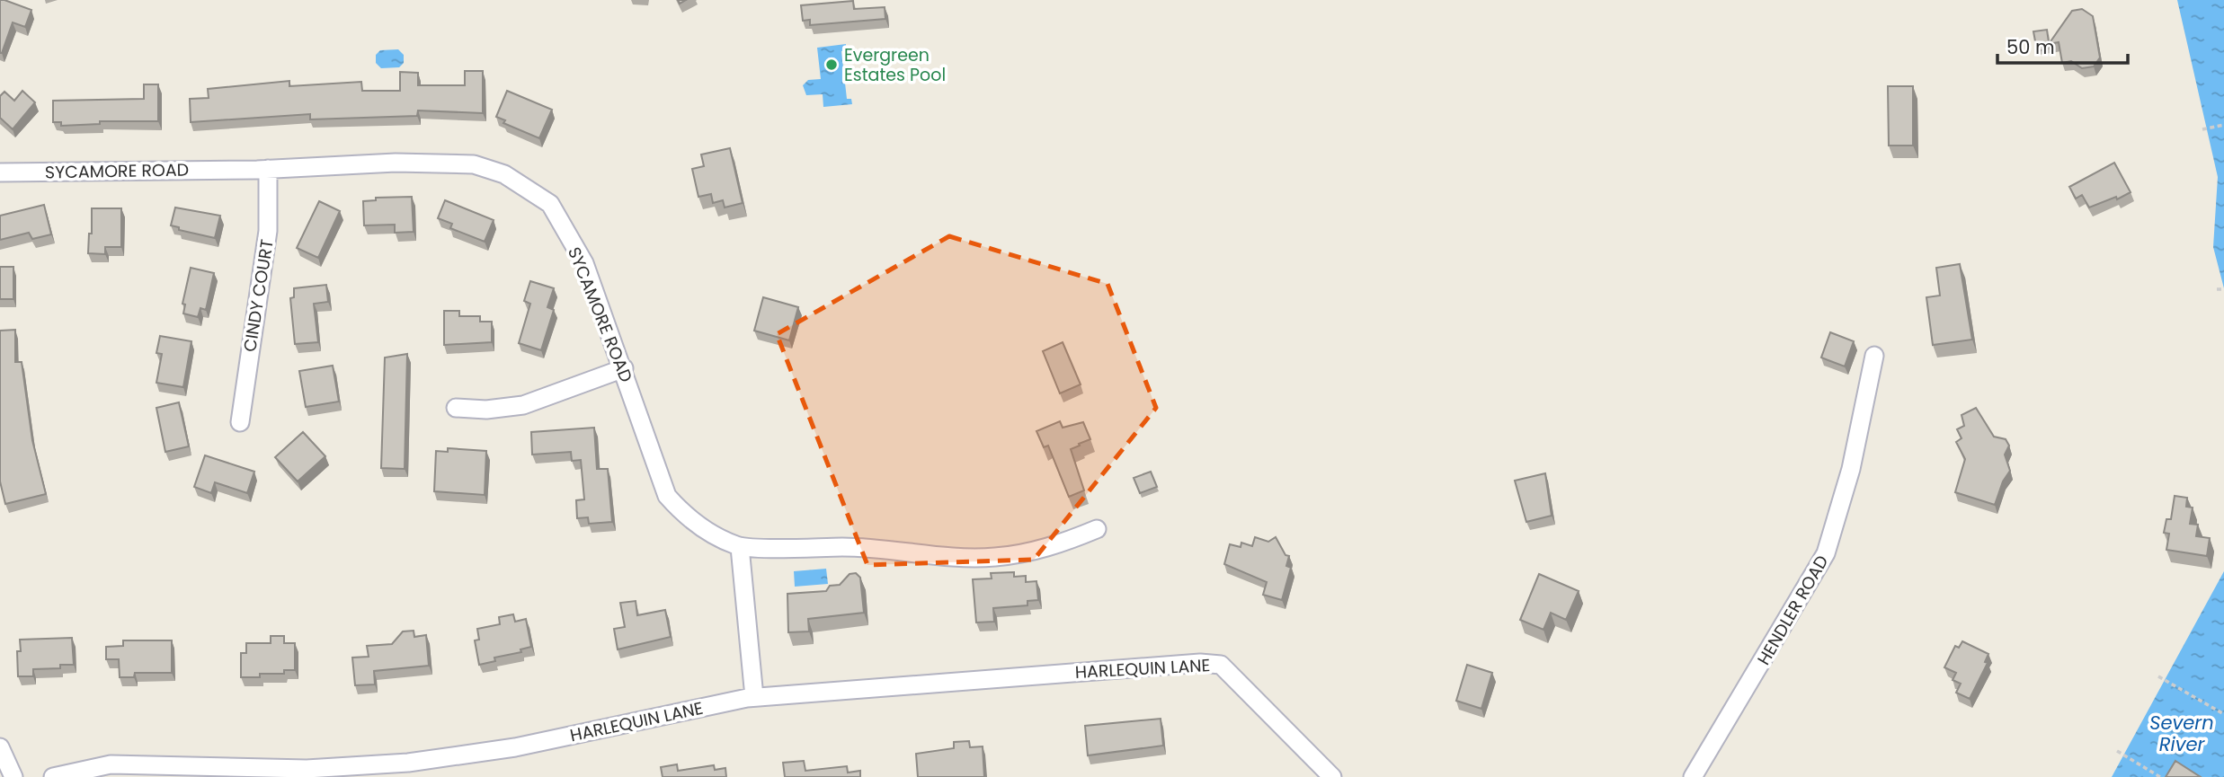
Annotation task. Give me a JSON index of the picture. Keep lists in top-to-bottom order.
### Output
{
  "streets": {
    "street": [
      "SYCAMORE ROAD",
      "CINDY COURT",
      "HENDLER ROAD",
      "HARLEQUIN LANE"
    ]
  },
  "crossings": [
    ["SYCAMORE ROAD", "CINDY COURT"]
  ],
  "water": ["Severn River"],
  "places": ["Evergreen Estates Pool"],
  "scale_bar": "50 m"
}
